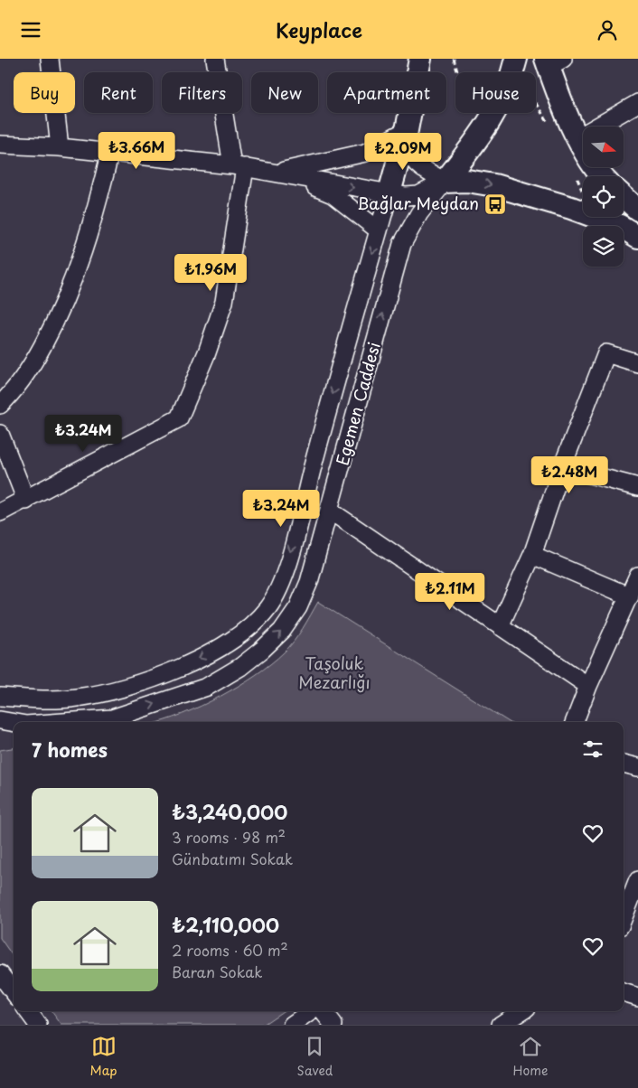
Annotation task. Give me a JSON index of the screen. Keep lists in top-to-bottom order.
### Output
{
  "streets": {
    "main road": ["Egemen Caddesi"]
  },
  "parks": ["Taşoluk Mezarlığı"],
  "places": {
    "bus stop": ["Bağlar Meydan"]
  },
  "north": "right",
  "page": {
    "header": "Keyplace",
    "chip": [
      "Buy",
      "Rent",
      "Filters",
      "New",
      "Apartment",
      "House"
    ],
    "price": [
      "₺3.66M",
      "₺2.09M",
      "₺1.96M",
      "₺3.24M",
      "₺2.48M",
      "₺3.24M",
      "₺2.11M"
    ],
    "heading": "7 homes",
    "list": [
      {
        "name": "₺3,240,000",
        "note": "3 rooms · 98 m² · Günbatımı Sokak"
      },
      {
        "name": "₺2,110,000",
        "note": "2 rooms · 60 m² · Baran Sokak"
      }
    ],
    "tabs": ["Map", "Saved", "Home"]
  }
}
